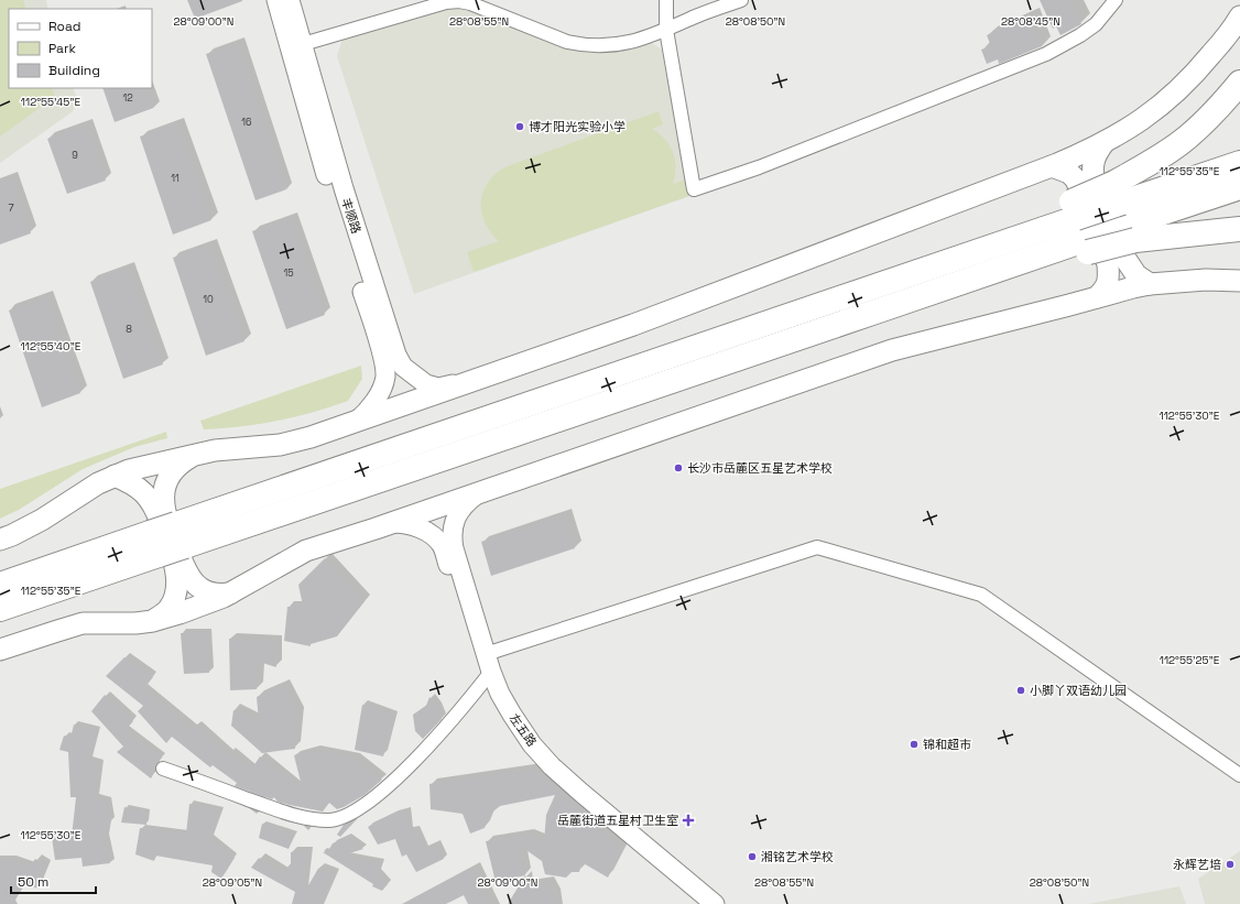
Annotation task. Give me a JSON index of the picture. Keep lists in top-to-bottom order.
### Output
{
  "streets": {
    "main road": ["丰顺路", "左五路"]
  },
  "places": {
    "other": [
      "博才阳光实验小学",
      "长沙市岳麓区五星艺术学校",
      "小脚丫双语幼儿园",
      "锦和超市",
      "湘铭艺术学校",
      "永辉艺培"
    ],
    "health": ["岳麓街道五星村卫生室"]
  },
  "house_numbers": [
    "12",
    "16",
    "9",
    "11",
    "7",
    "15",
    "10",
    "8"
  ],
  "legend": ["Road", "Park", "Building"],
  "scale_bar": "50 m",
  "coordinates": [
    "28°08'45\"N",
    "28°09'00\"N",
    "28°08'55\"N",
    "28°08'50\"N",
    "112°55'45\"E",
    "112°55'35\"E",
    "112°55'40\"E",
    "112°55'30\"E",
    "112°55'25\"E",
    "28°09'05\"N"
  ]
}
